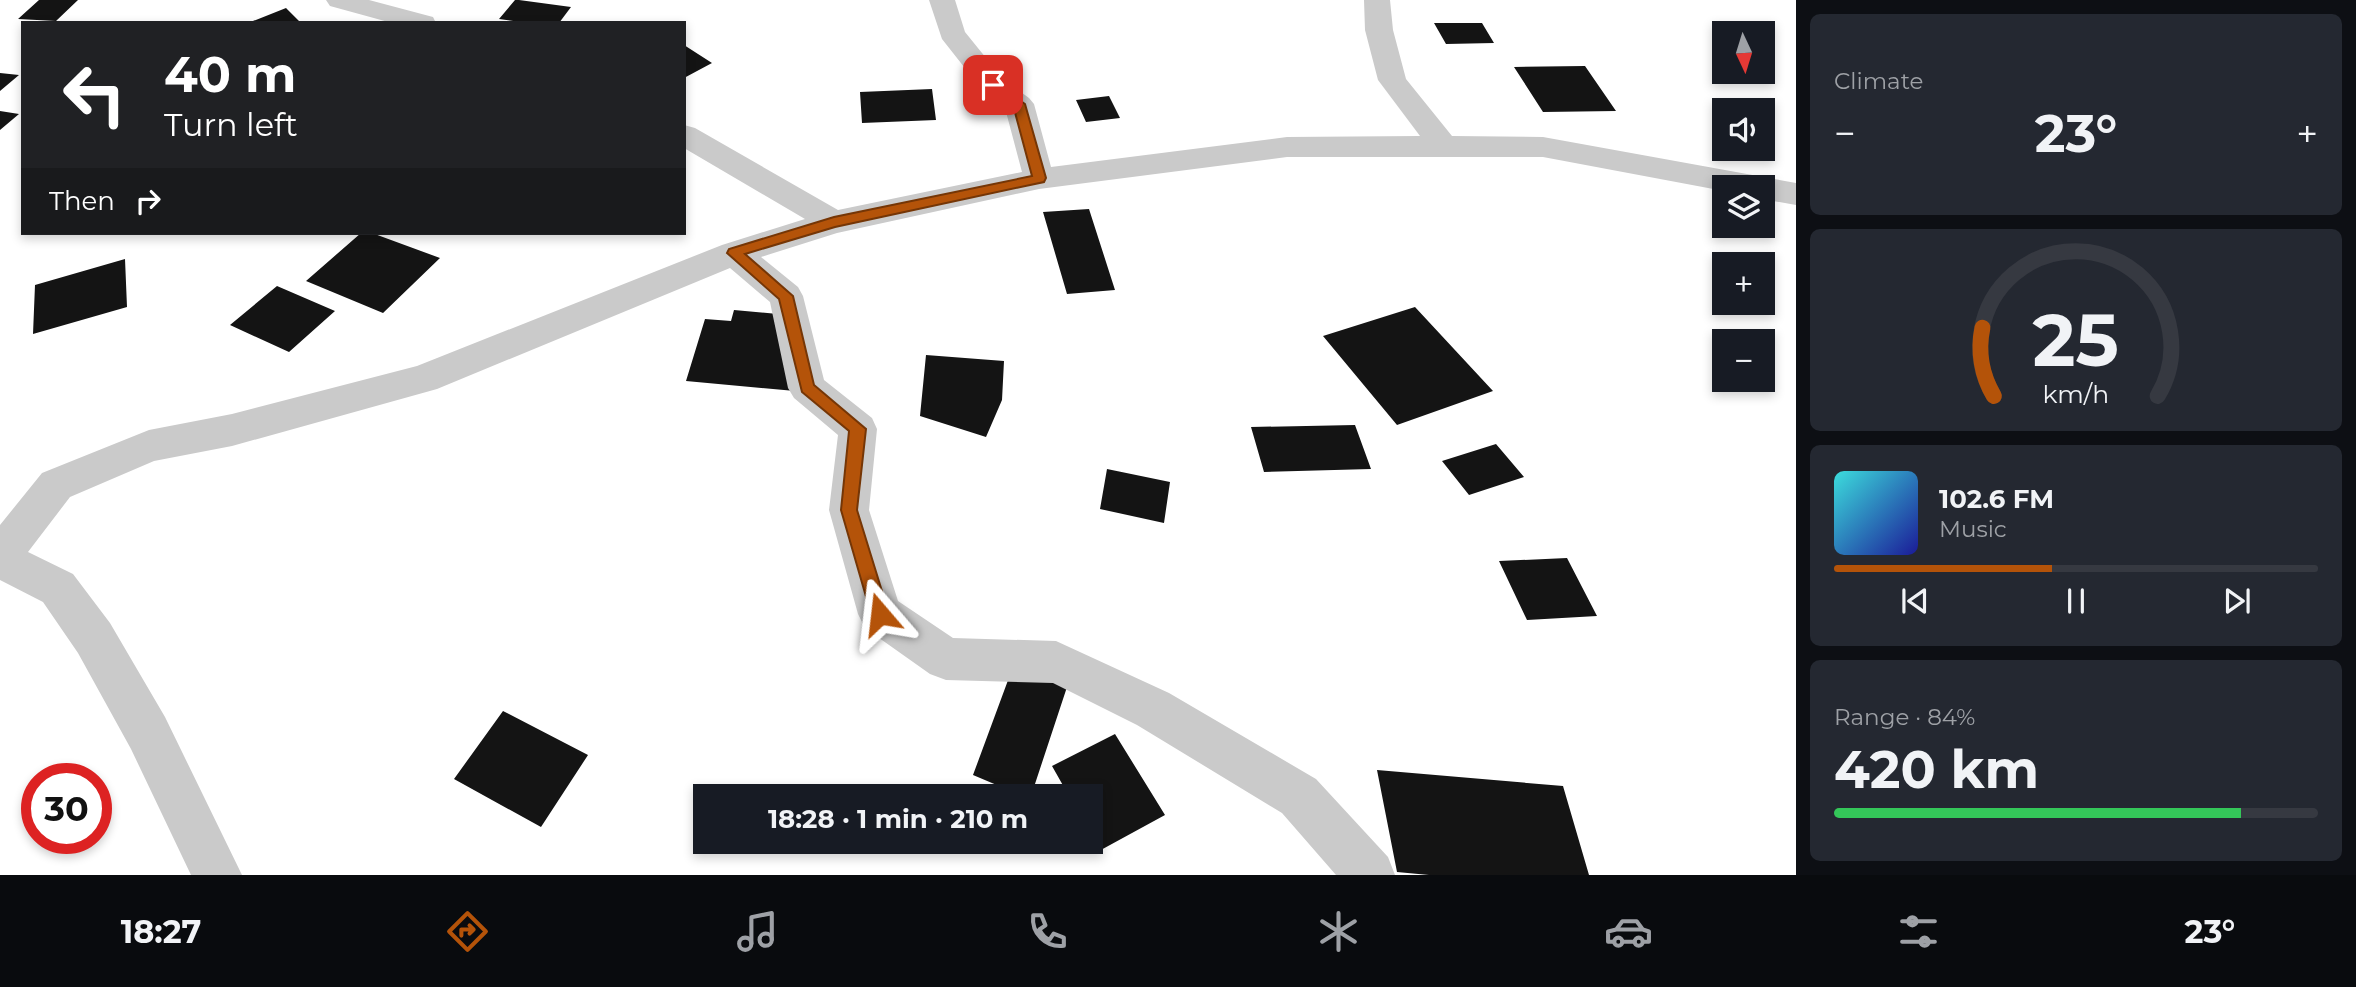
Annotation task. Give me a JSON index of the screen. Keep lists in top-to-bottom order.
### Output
{
  "north": "bottom",
  "page": {
    "tile": [
      "Climate",
      ["Range · 84%", "420 km"]
    ],
    "map_buttons": ["+", "−"],
    "turn": ["40 m", "Turn left"],
    "heat": ["−", "23°", "+"],
    "then": "Then",
    "song": ["102.6 FM", "Music"],
    "limit": "30",
    "trip": "18:28 · 1 min · 210 m",
    "tabs": ["18:27", "23°"],
    "gauge": ["25", "km/h"]
  }
}
